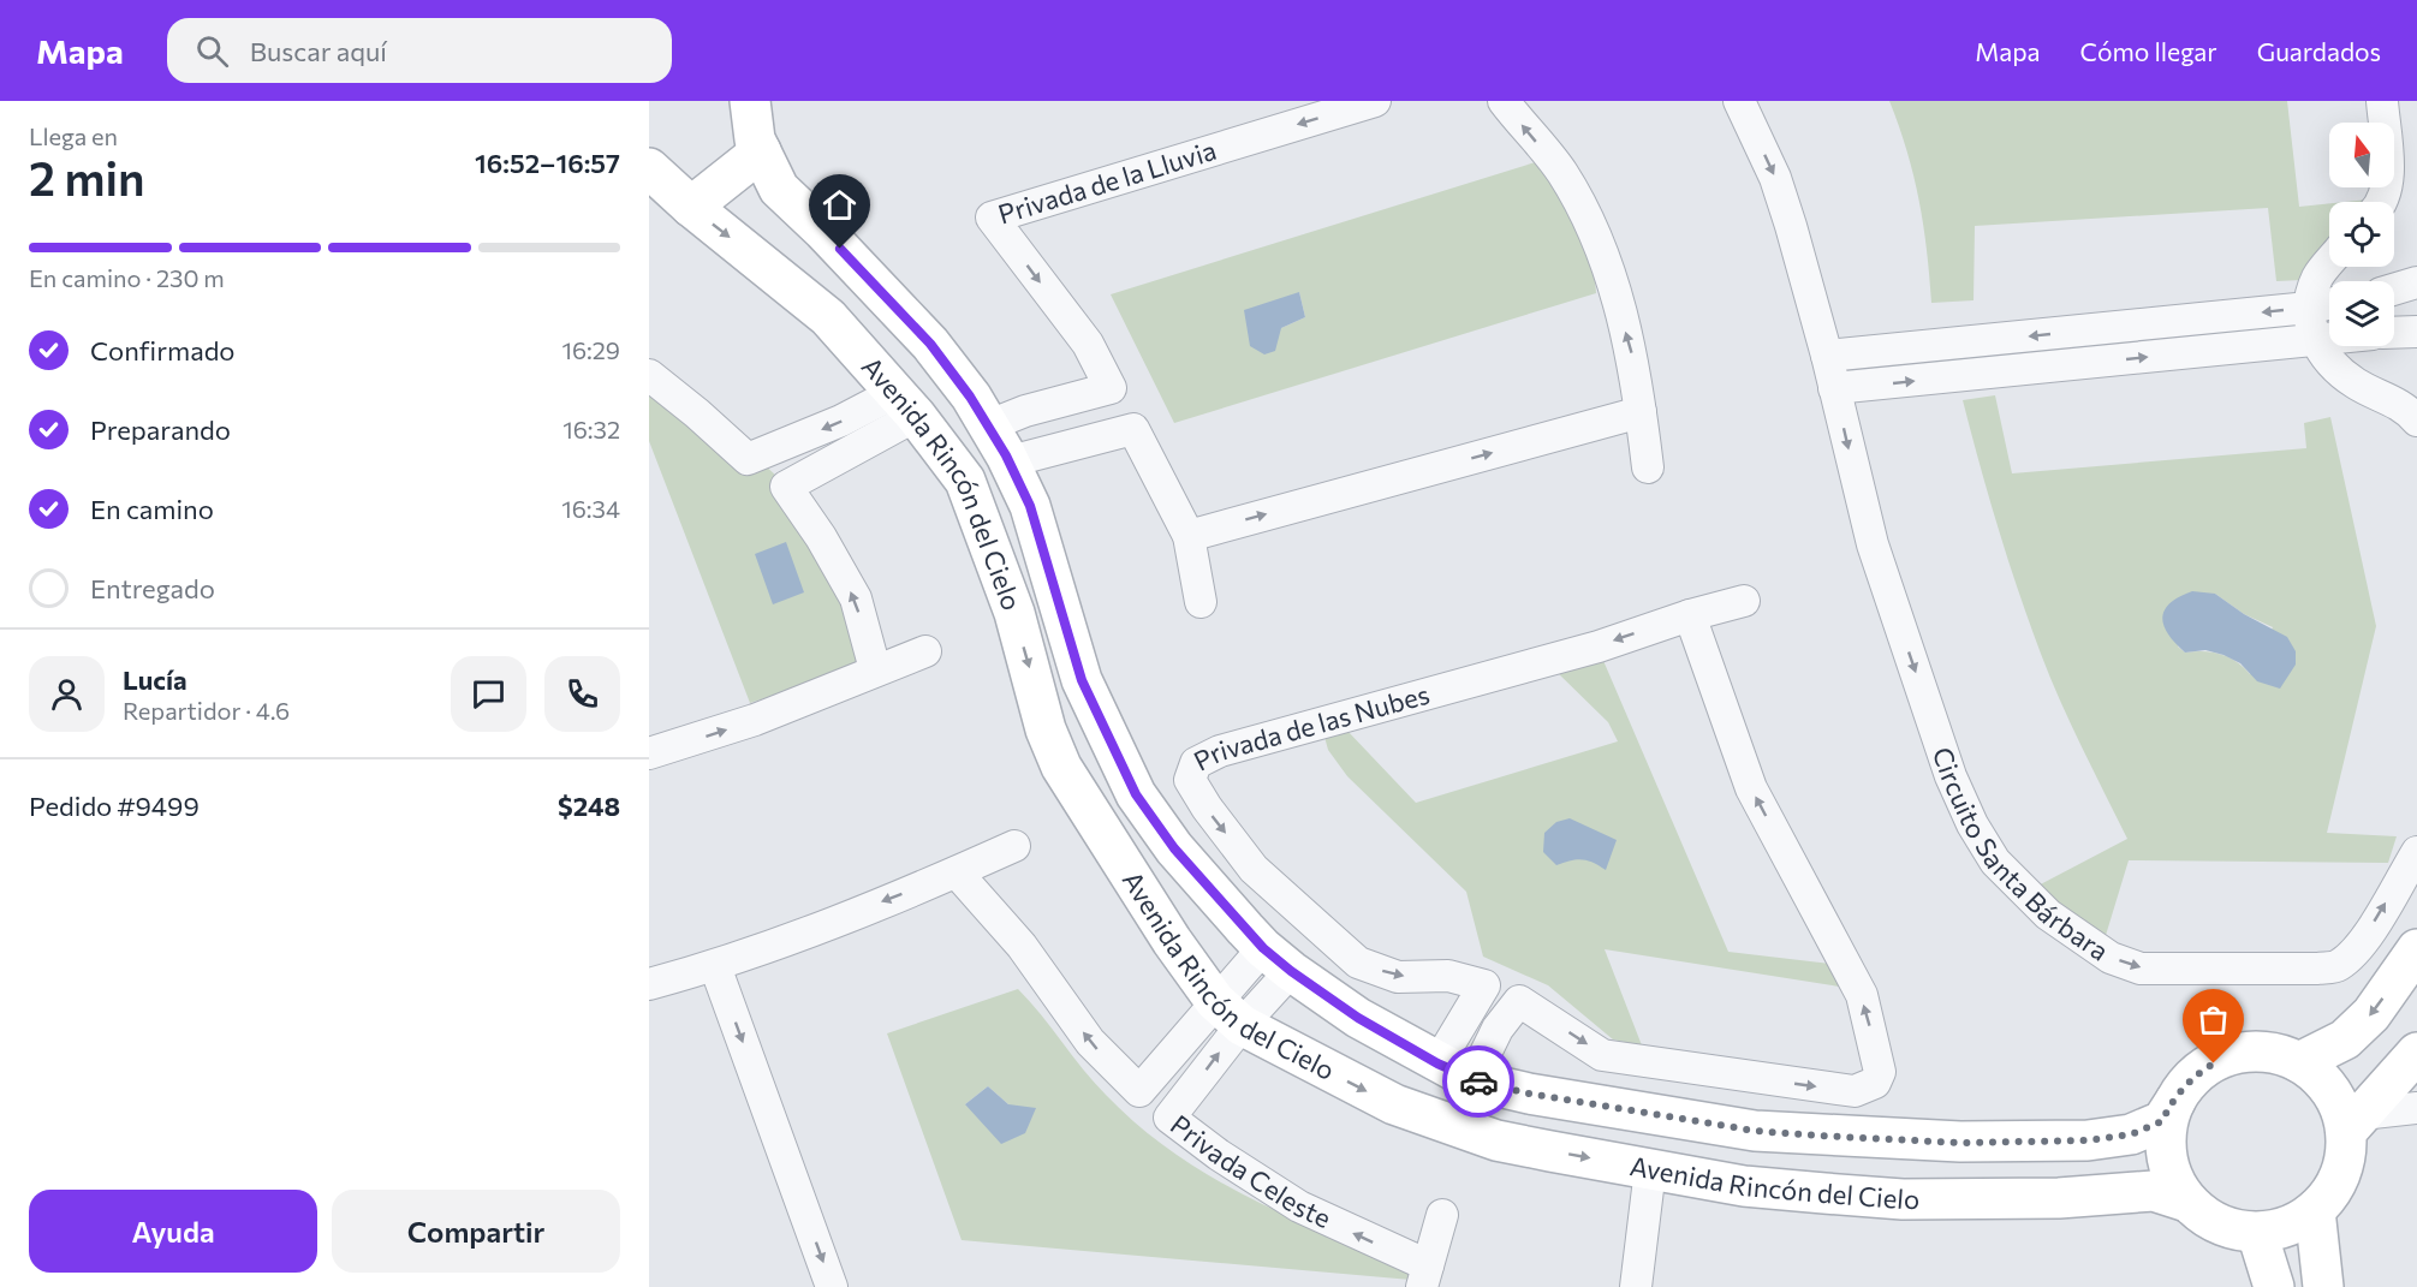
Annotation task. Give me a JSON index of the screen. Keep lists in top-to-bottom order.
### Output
{
  "streets": {
    "street": [
      "Privada de la Lluvia",
      "Avenida Rincón del Cielo",
      "Privada de las Nubes",
      "Circuito Santa Bárbara",
      "Privada Celeste"
    ]
  },
  "crossings": [
    ["Privada de la Lluvia", "Avenida Rincón del Cielo"],
    ["Avenida Rincón del Cielo", "Privada de las Nubes"],
    ["Avenida Rincón del Cielo", "Privada Celeste"]
  ],
  "north": "top",
  "page": {
    "header": "Mapa",
    "search": "Buscar aquí",
    "nav": ["Mapa", "Cómo llegar", "Guardados"],
    "heading": ["2 min", "Llega en", "16:52–16:57"],
    "panel": [
      "Lucía",
      "Repartidor · 4.6",
      "Pedido #9499",
      "$248"
    ],
    "bar": "En camino · 230 m",
    "list": [
      ["Confirmado", "16:29"],
      ["Preparando", "16:32"],
      ["En camino", "16:34"],
      "Entregado"
    ],
    "buttons": ["Ayuda", "Compartir"]
  }
}
